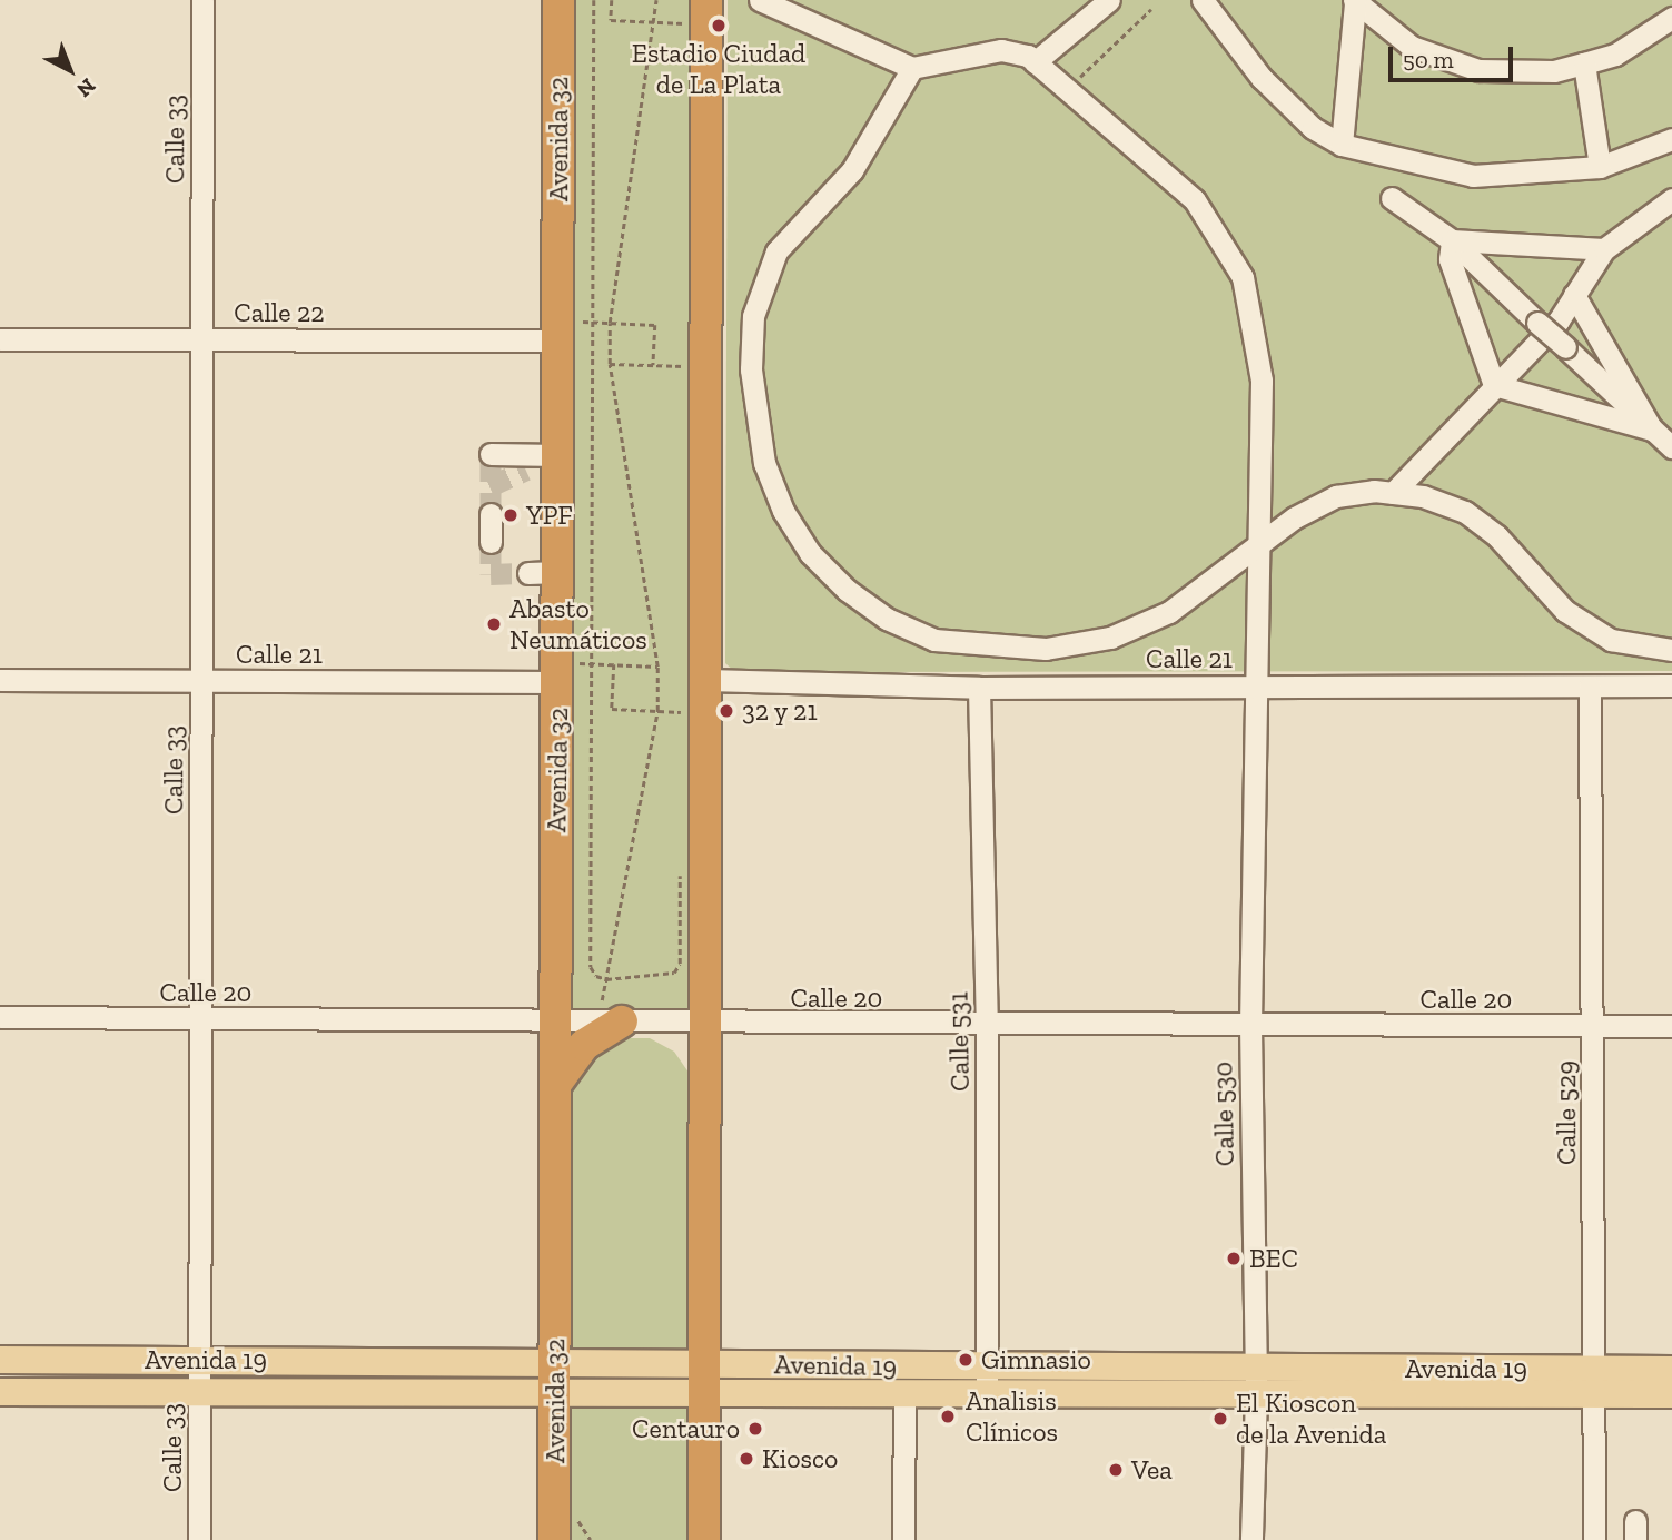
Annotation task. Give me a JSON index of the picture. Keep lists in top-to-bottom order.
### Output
{
  "streets": {
    "highway": ["Avenida 32"],
    "main road": ["Avenida 19"],
    "street": [
      "Calle 33",
      "Calle 22",
      "Calle 21",
      "Calle 20",
      "Calle 531",
      "Calle 529",
      "Calle 530"
    ]
  },
  "crossings": [
    ["Calle 33", "Calle 22"],
    ["Calle 33", "Calle 21"],
    ["Calle 33", "Calle 20"],
    ["Calle 33", "Avenida 19"],
    ["Avenida 32", "Calle 22"],
    ["Avenida 32", "Calle 21"],
    ["Avenida 32", "Calle 20"],
    ["Avenida 32", "Avenida 19"],
    ["Calle 21", "Calle 531"],
    ["Calle 21", "Calle 529"],
    ["Calle 21", "Calle 530"],
    ["Calle 20", "Calle 531"],
    ["Calle 20", "Calle 529"],
    ["Calle 20", "Calle 530"],
    ["Calle 531", "Avenida 19"],
    ["Calle 529", "Avenida 19"],
    ["Calle 530", "Avenida 19"]
  ],
  "places": [
    "Estadio Ciudad de La Plata",
    "YPF",
    "Abasto Neumáticos",
    "32 y 21",
    "BEC",
    "Gimnasio",
    "Analisis Clínicos",
    "El Kioscon de la Avenida",
    "Centauro",
    "Kiosco",
    "Vea"
  ],
  "scale_bar": "50 m",
  "north": "bottom right"
}
